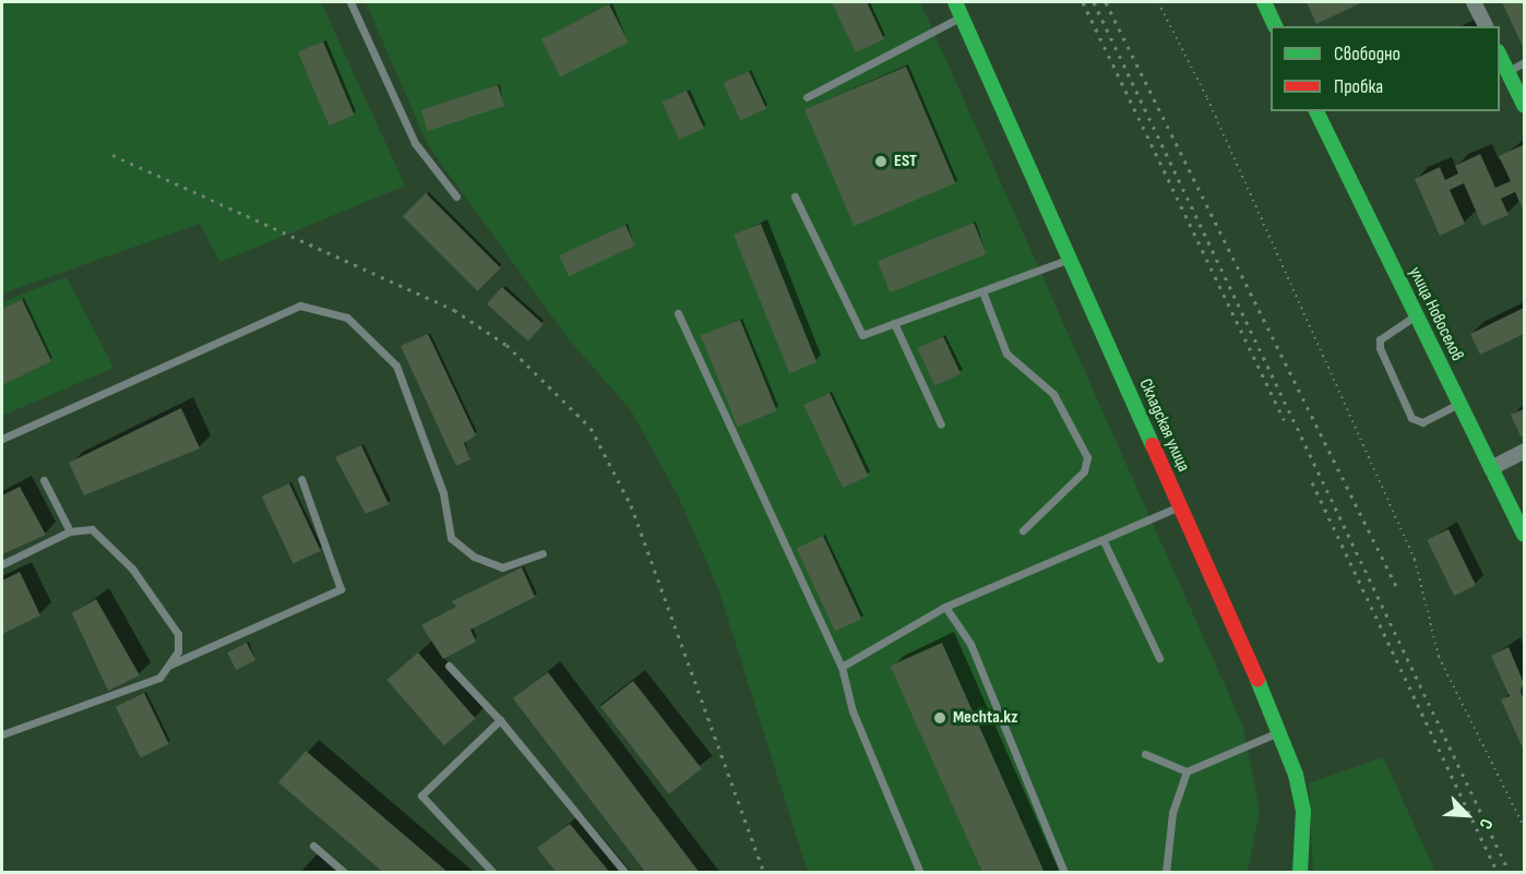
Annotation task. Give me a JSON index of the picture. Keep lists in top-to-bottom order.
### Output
{
  "streets": {
    "main road": ["улица Новоселов", "Складская улица"]
  },
  "places": ["EST", "Mechta.kz"],
  "legend": ["Свободно", "Пробка"],
  "north": "bottom right"
}
